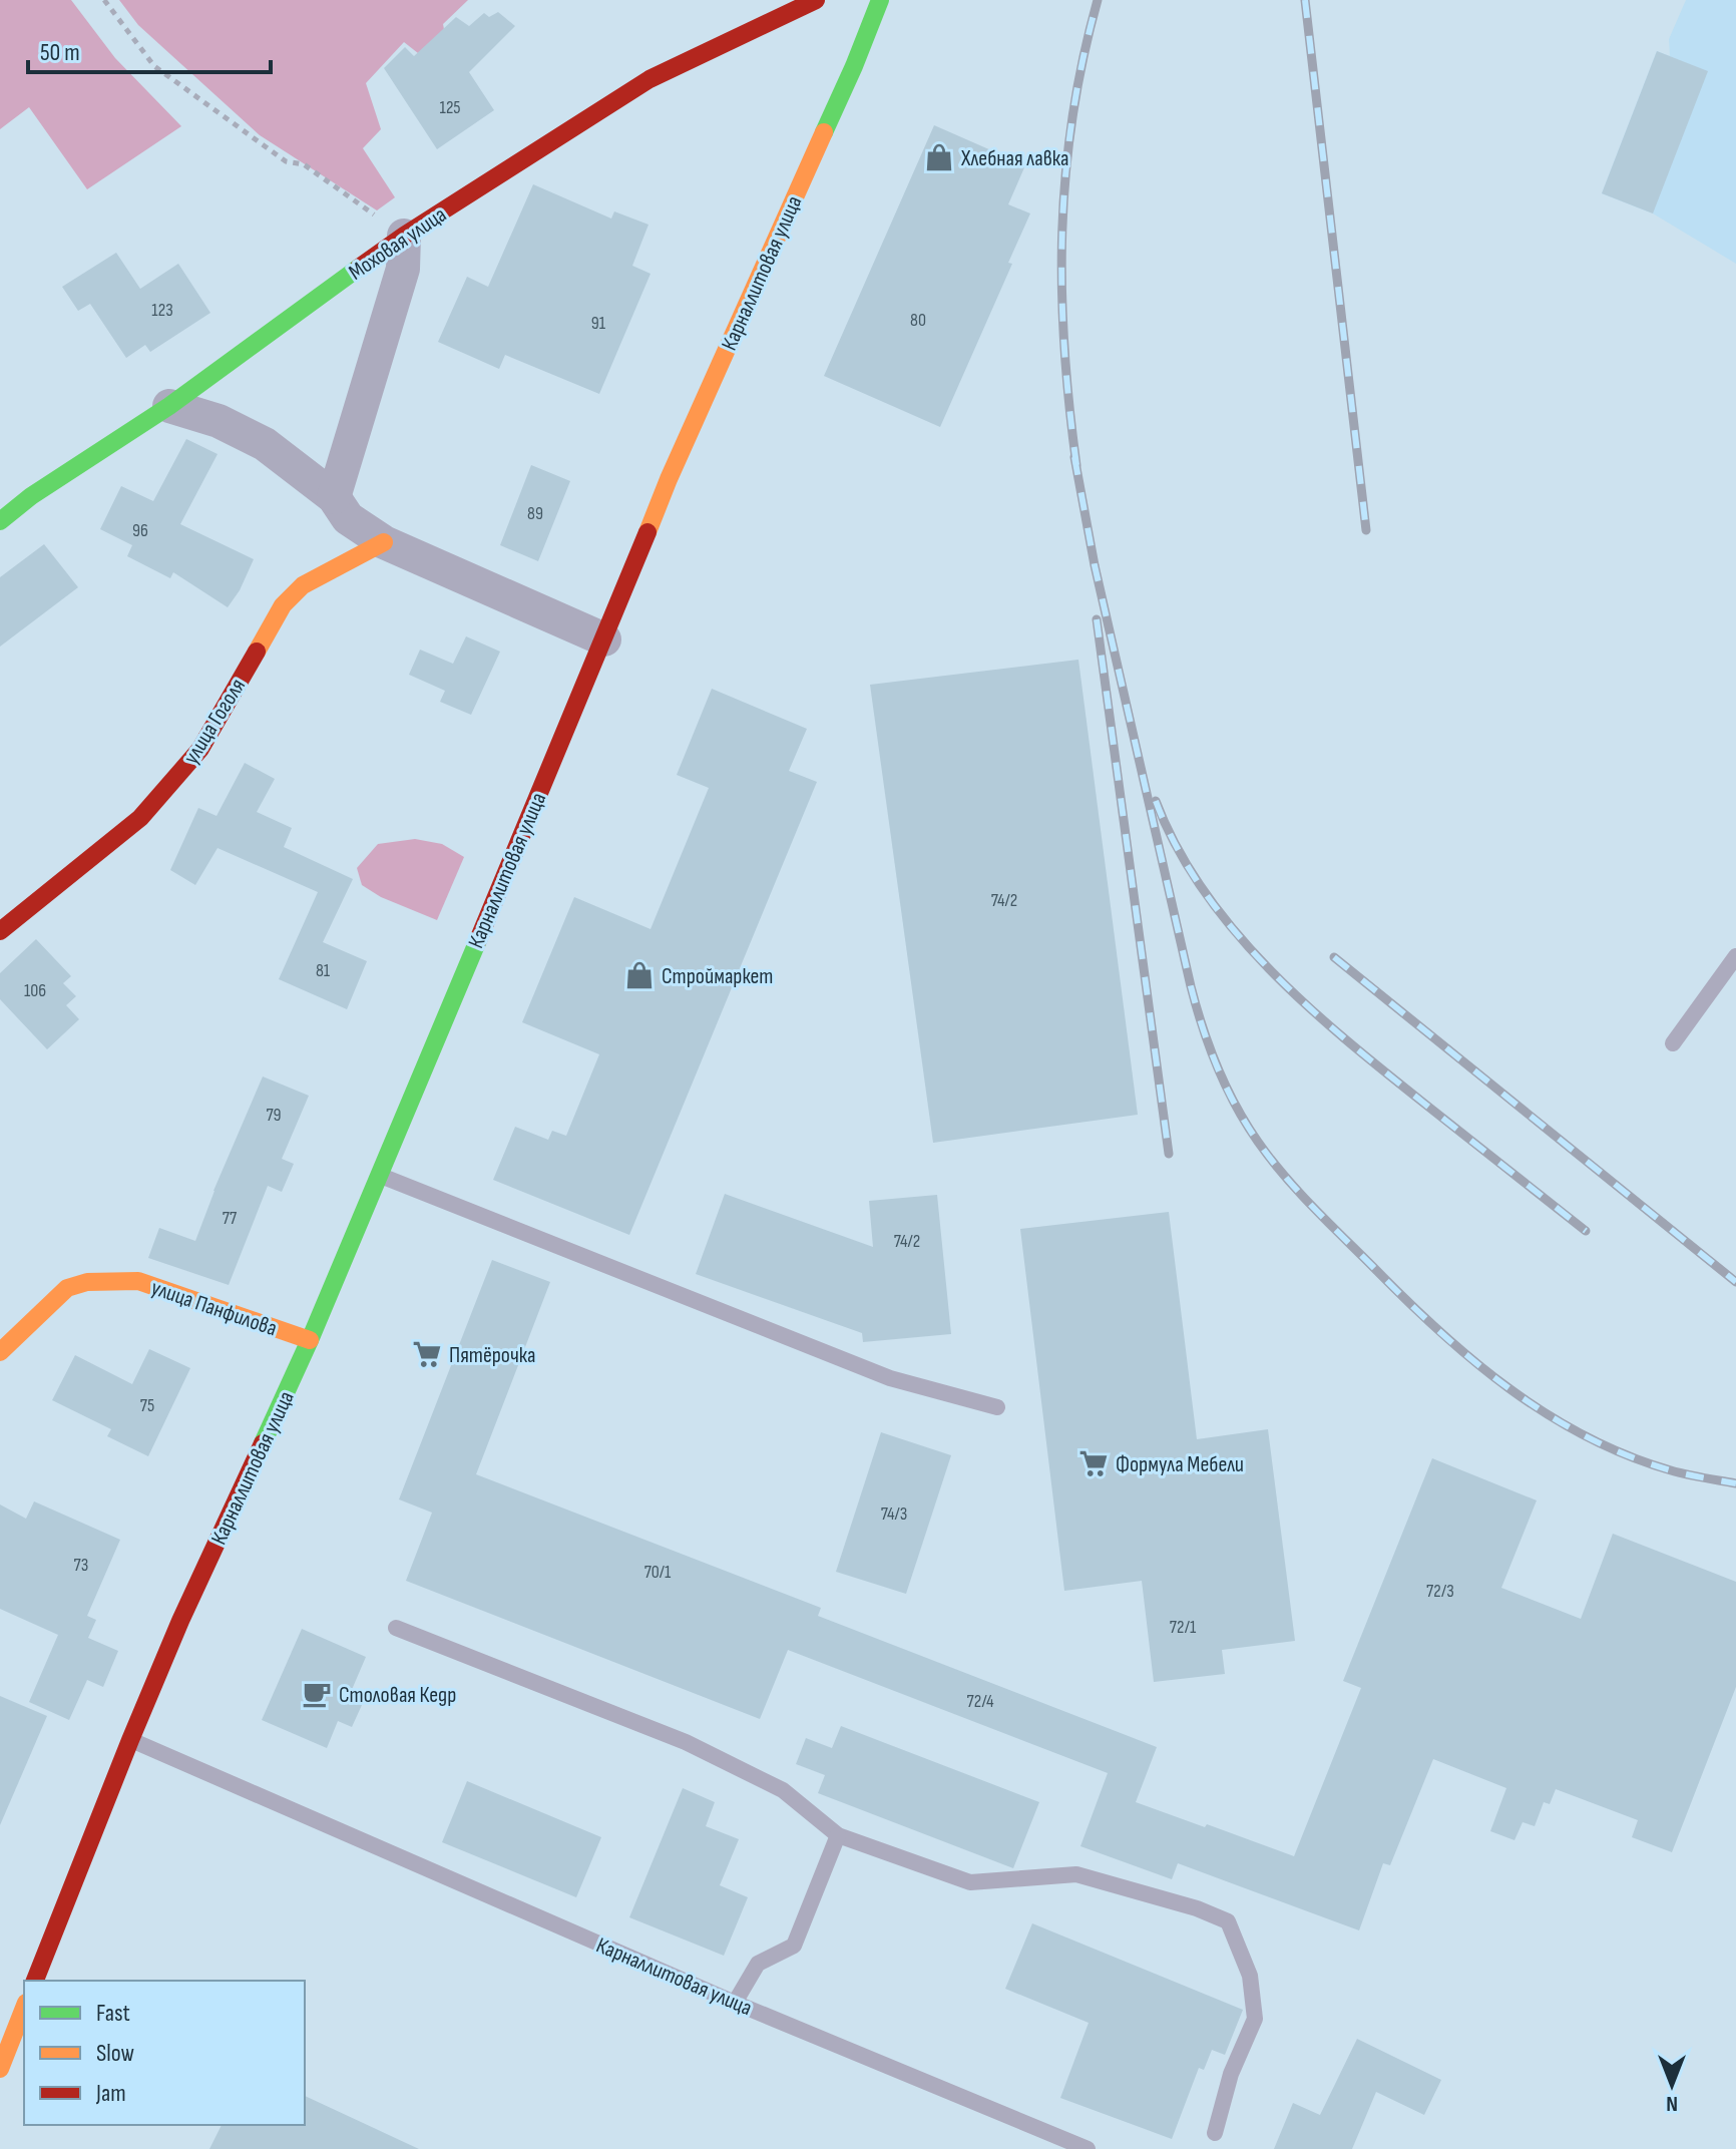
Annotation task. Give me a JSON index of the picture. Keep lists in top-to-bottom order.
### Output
{
  "streets": {
    "street": [
      "Моховая улица",
      "Карналлитовая улица",
      "улица Гоголя",
      "улица Панфилова"
    ]
  },
  "crossings": [
    ["Карналлитовая улица", "улица Панфилова"]
  ],
  "places": {
    "shop": ["Хлебная лавка", "Строймаркет"],
    "supermarket": ["Пятёрочка", "Формула Мебели"],
    "cafe": ["Столовая Кедр"]
  },
  "house_numbers": [
    "125",
    "123",
    "80",
    "91",
    "89",
    "96",
    "74/2",
    "81",
    "106",
    "79",
    "77",
    "74/2",
    "75",
    "74/3",
    "73",
    "70/1",
    "72/3",
    "72/1",
    "72/4"
  ],
  "legend": ["Fast", "Slow", "Jam"],
  "scale_bar": "50 m",
  "north": "bottom"
}
